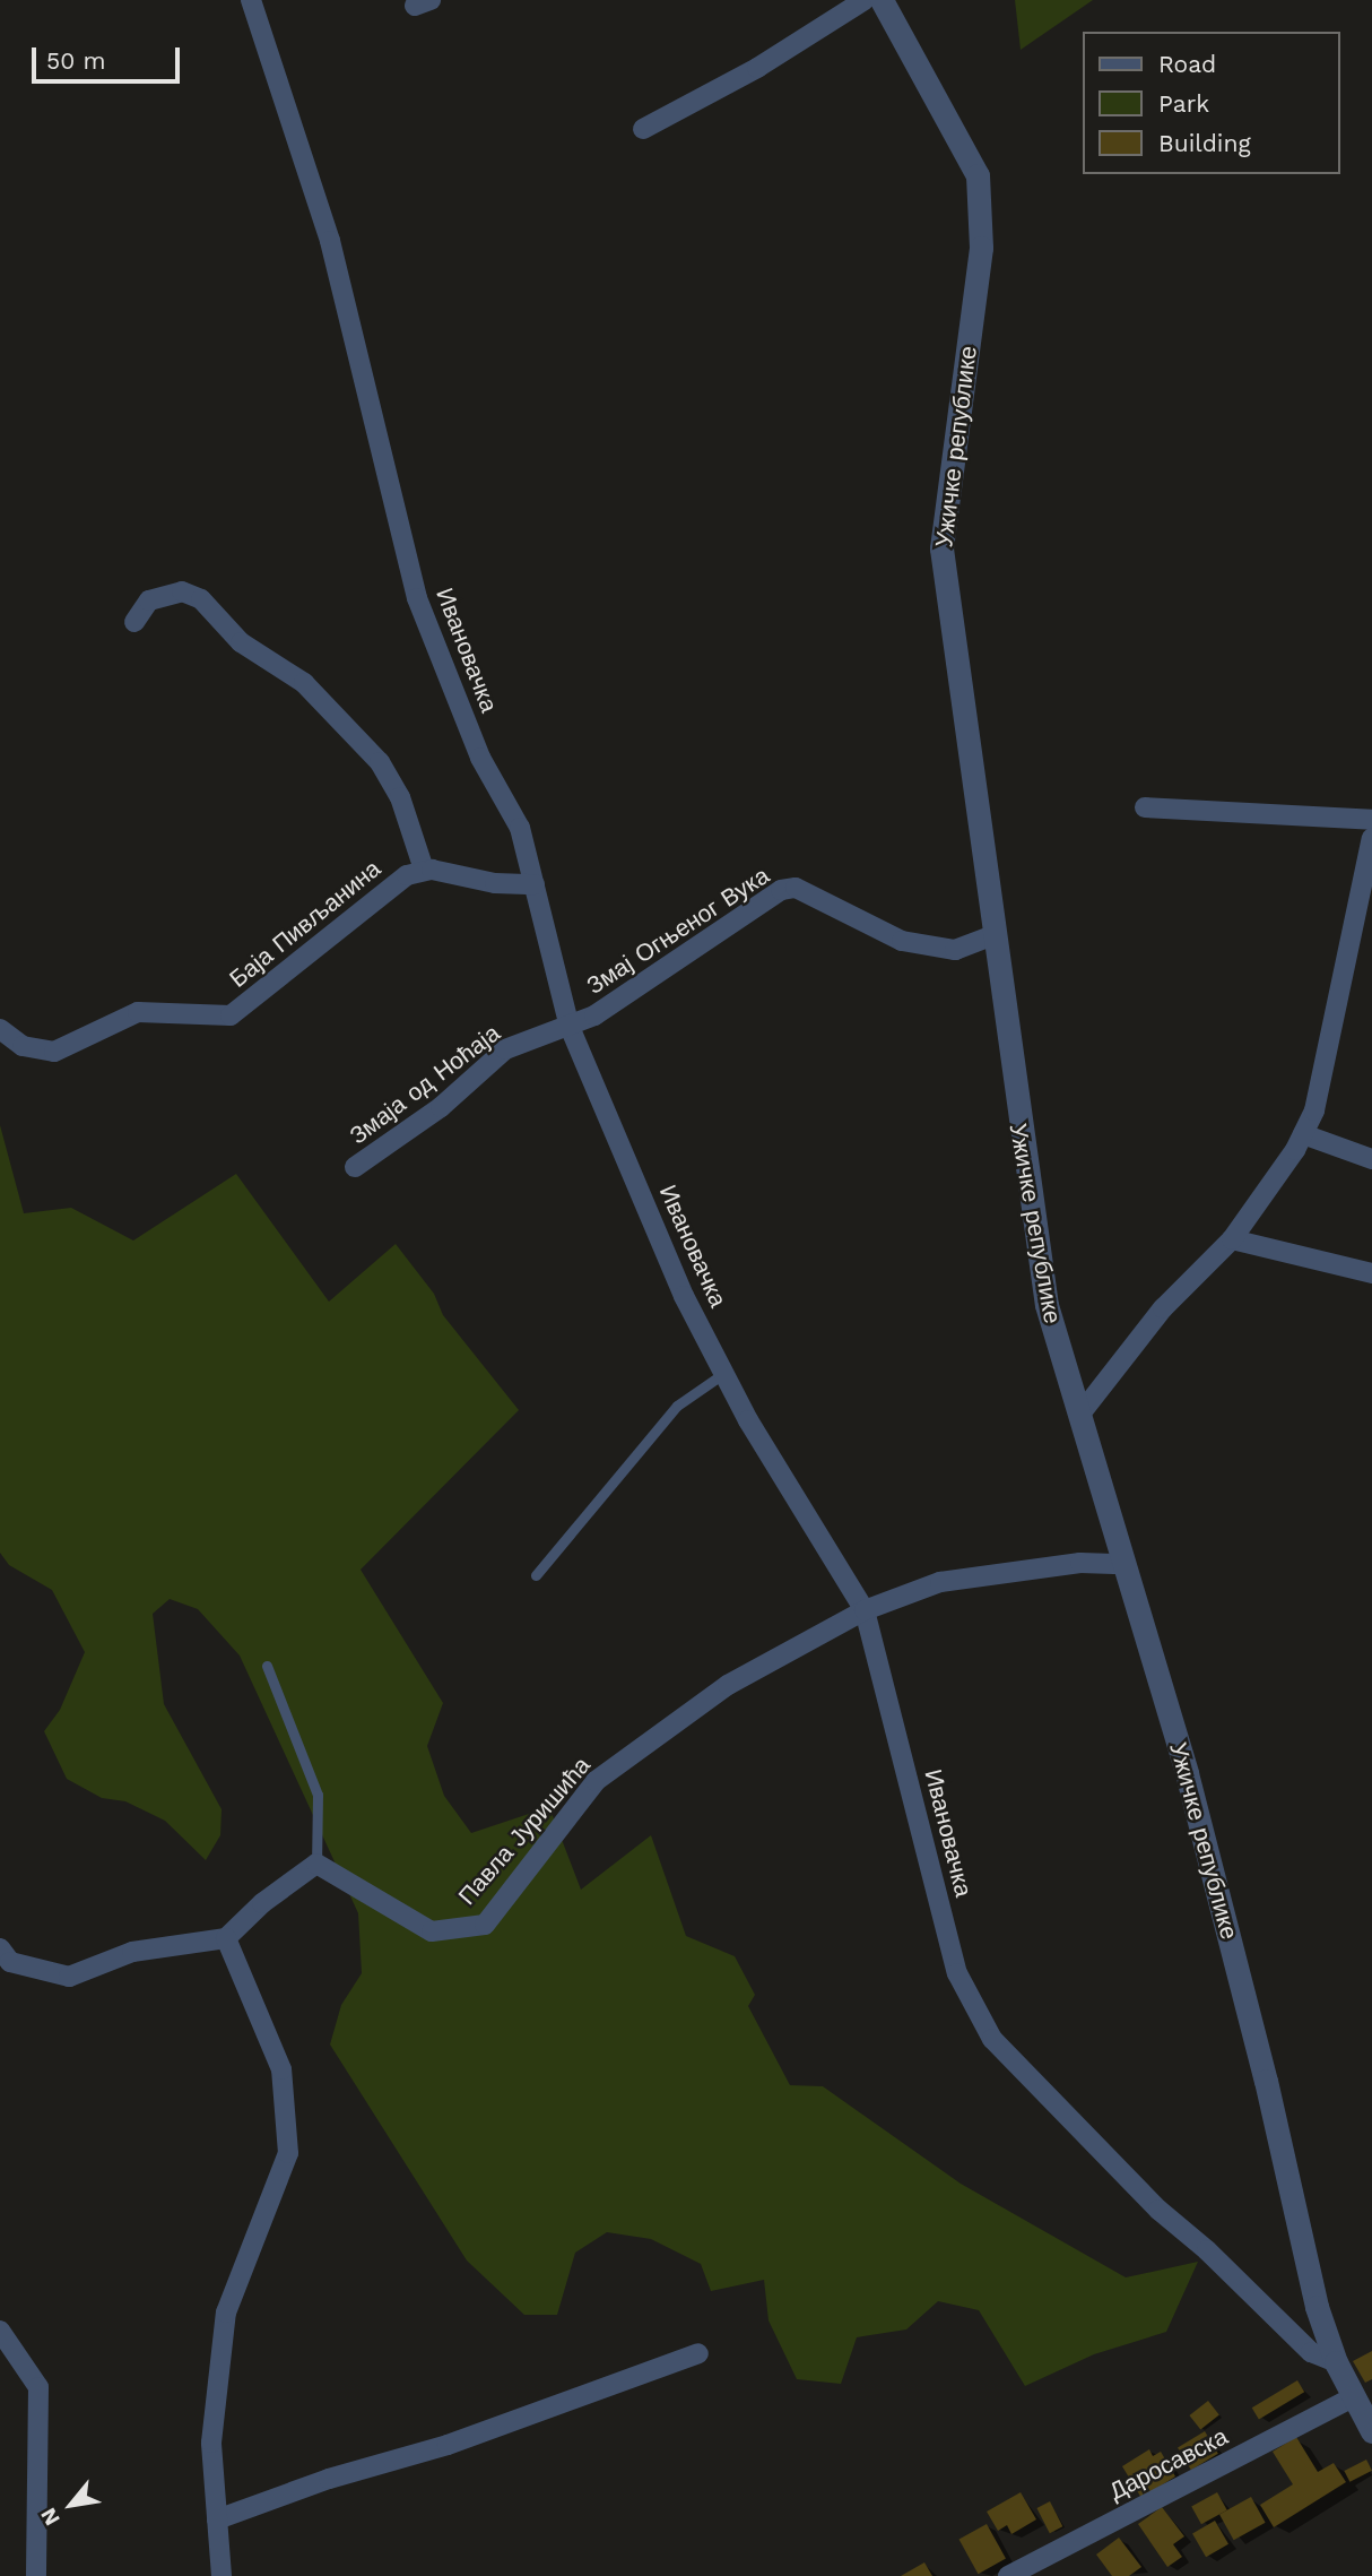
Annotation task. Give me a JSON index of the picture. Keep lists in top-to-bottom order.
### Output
{
  "streets": {
    "street": [
      "Ужичке републике",
      "Ивановачка",
      "Баја Пивљанина",
      "Змај Огњеног Вука",
      "Змаја од Ноћаја",
      "Павла Јуришића",
      "Даросавска"
    ]
  },
  "crossings": [
    ["Ужичке републике", "Ивановачка"],
    ["Ужичке републике", "Змај Огњеног Вука"],
    ["Ужичке републике", "Павла Јуришића"],
    ["Ужичке републике", "Даросавска"],
    ["Ивановачка", "Змај Огњеног Вука"],
    ["Ивановачка", "Змаја од Ноћаја"],
    ["Ивановачка", "Павла Јуришића"],
    ["Змај Огњеног Вука", "Змаја од Ноћаја"]
  ],
  "legend": ["Road", "Park", "Building"],
  "scale_bar": "50 m",
  "north": "bottom left"
}
